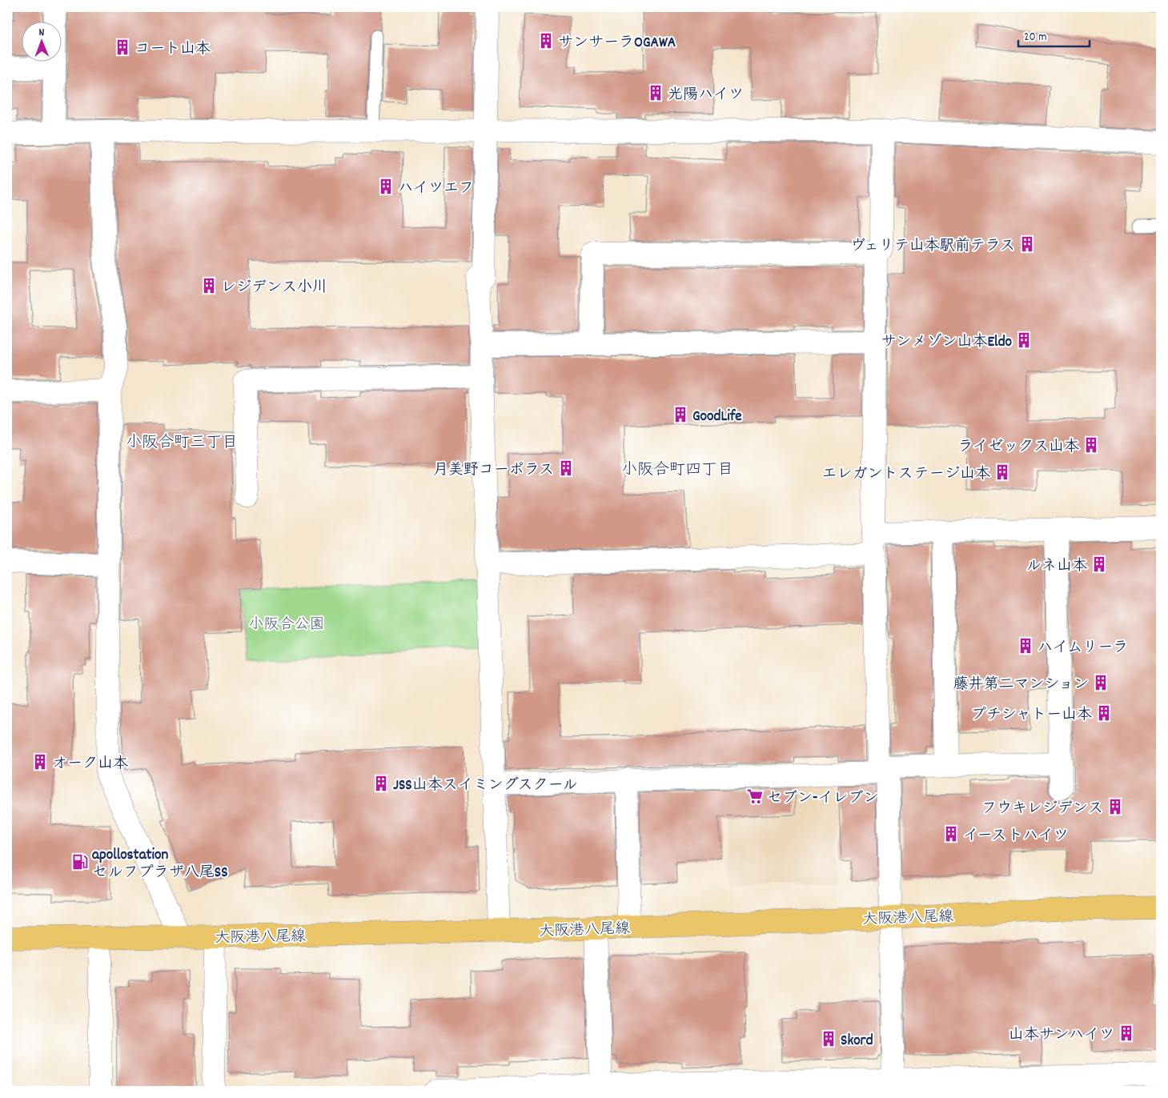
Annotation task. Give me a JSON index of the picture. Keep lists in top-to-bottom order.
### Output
{
  "streets": {
    "main road": ["大阪港八尾線"]
  },
  "districts": ["小阪合町三丁目", "小阪合町四丁目"],
  "parks": ["小阪合公園"],
  "places": {
    "building": [
      "サンサーラOGAWA",
      "コート山本",
      "光陽ハイツ",
      "ハイツエフ",
      "ヴェリテ山本駅前テラス",
      "レジデンス小川",
      "サンメゾン山本Eldo",
      "GoodLife",
      "ライゼックス山本",
      "月美野コーポラス",
      "エレガントステージ山本",
      "ルネ山本",
      "ハイムリーラ",
      "藤井第二マンション",
      "プチシャトー山本",
      "オーク山本",
      "JSS山本スイミングスクール",
      "フウキレジデンス",
      "イーストハイツ",
      "山本サンハイツ",
      "Skord"
    ],
    "supermarket": ["セブン-イレブン"],
    "fuel station": ["apollostation セルフプラザ八尾SS"]
  },
  "scale_bar": "20 m",
  "north": "top"
}
